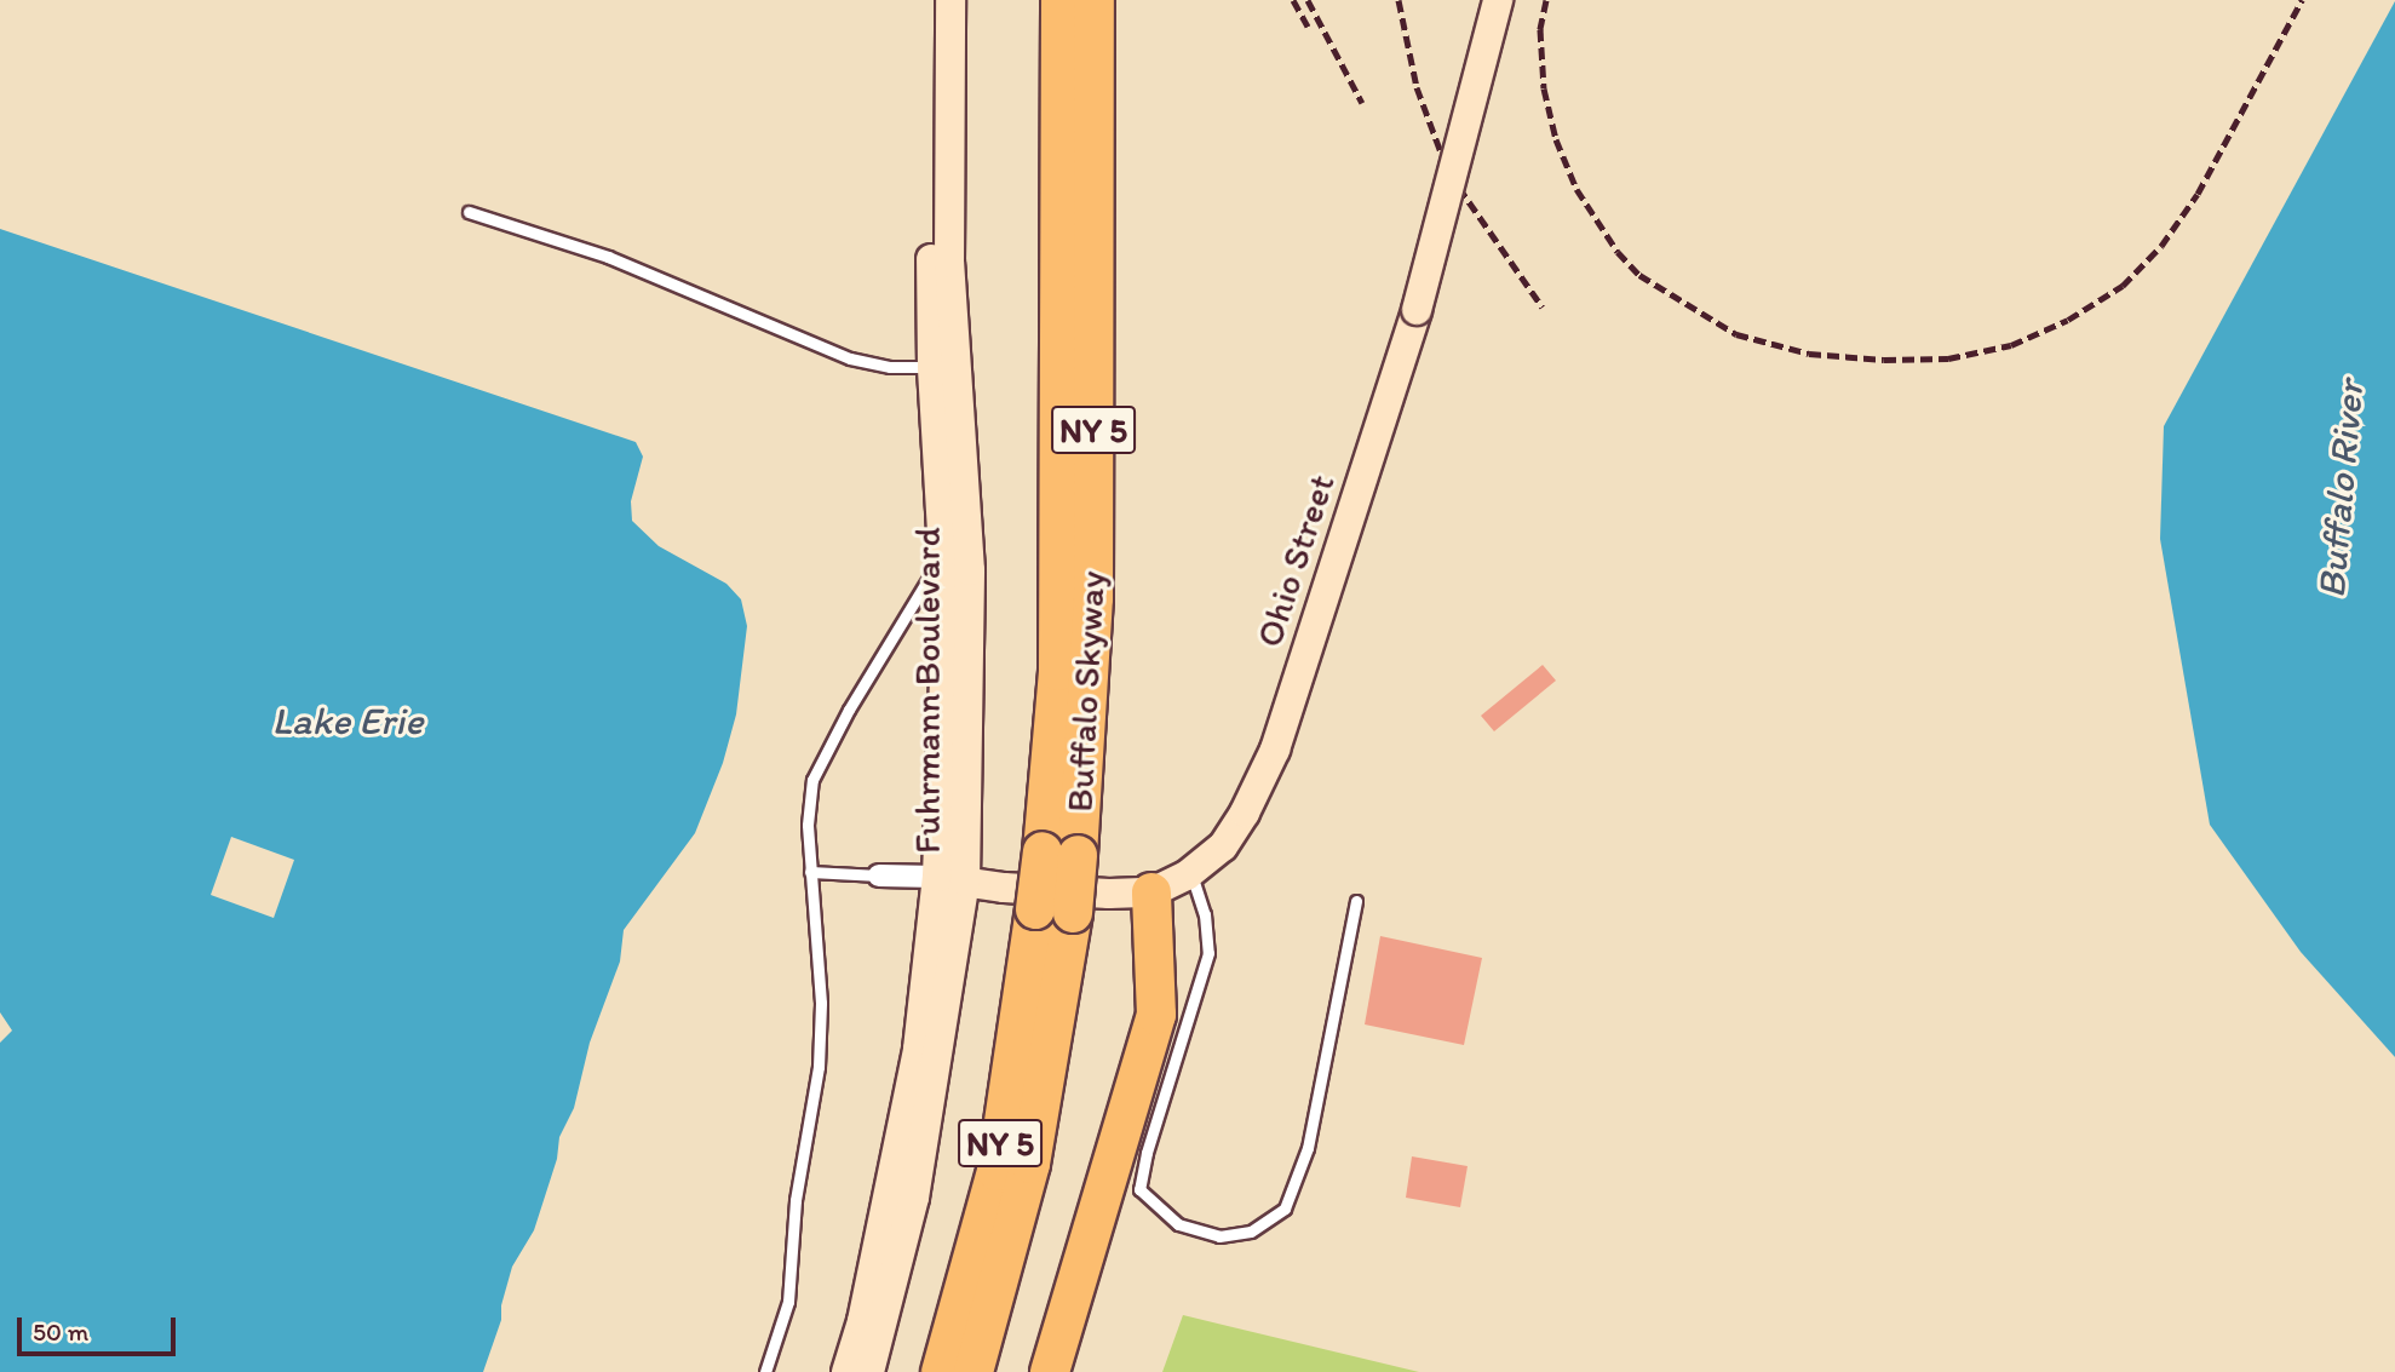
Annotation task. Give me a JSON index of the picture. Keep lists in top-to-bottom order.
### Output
{
  "streets": {
    "highway": ["NY 5", "Buffalo Skyway"],
    "street": ["Ohio Street", "Fuhrmann Boulevard"]
  },
  "crossings": [
    ["Ohio Street", "Fuhrmann Boulevard"]
  ],
  "water": ["Buffalo River", "Lake Erie"],
  "scale_bar": "50 m"
}
